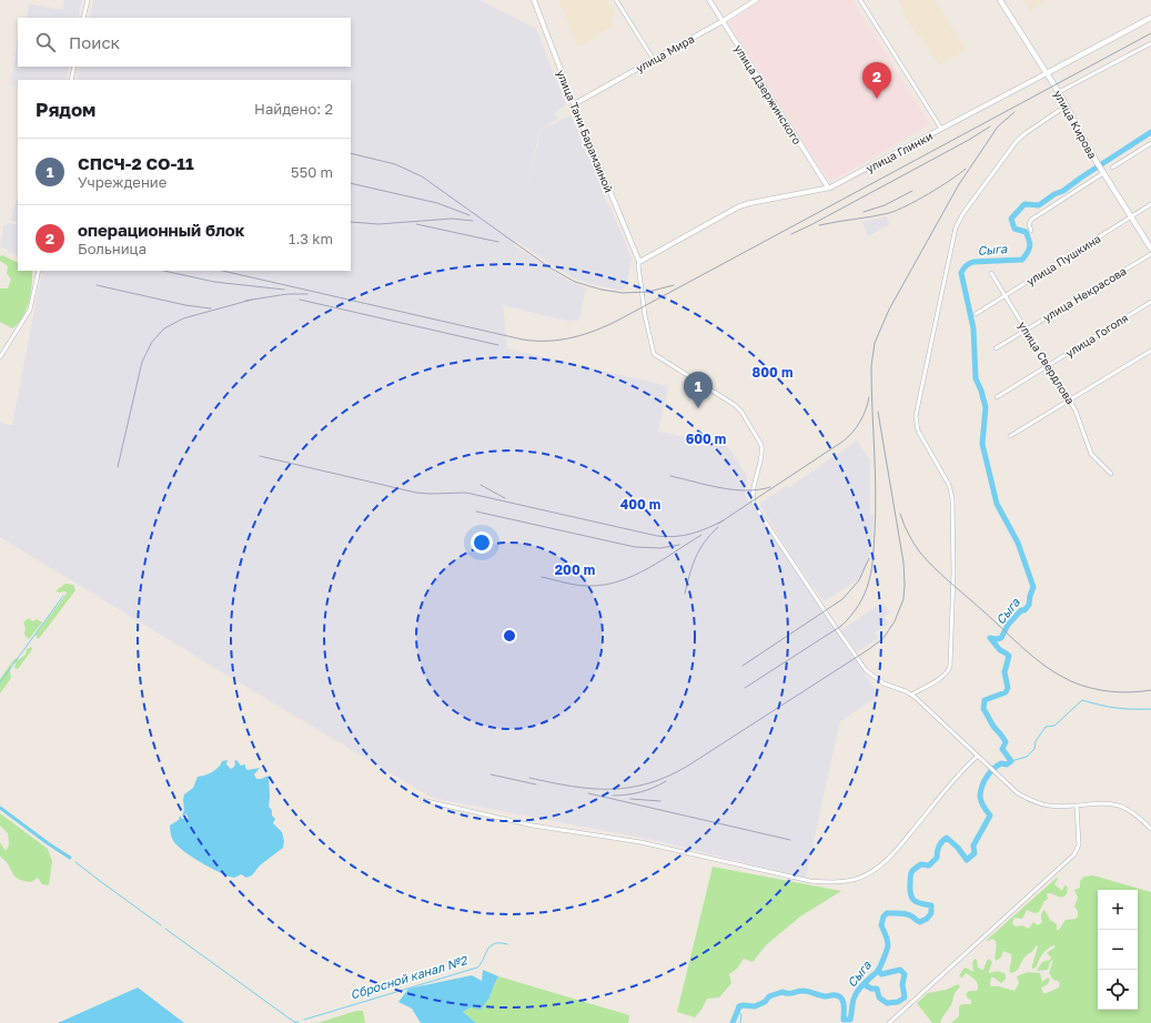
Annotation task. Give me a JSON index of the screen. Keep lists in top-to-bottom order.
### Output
{
  "streets": {
    "main road": ["улица Кирова", "улица Глинки"],
    "street": [
      "улица Мира",
      "улица Дзержинского",
      "улица Тани Барамзиной",
      "улица Пушкина",
      "улица Некрасова",
      "улица Гоголя",
      "улица Свердлова"
    ]
  },
  "crossings": [
    ["улица Мира", "улица Дзержинского"],
    ["улица Мира", "улица Тани Барамзиной"],
    ["улица Дзержинского", "улица Глинки"],
    ["улица Кирова", "улица Глинки"],
    ["улица Кирова", "улица Пушкина"],
    ["улица Тани Барамзиной", "улица Глинки"],
    ["улица Пушкина", "улица Свердлова"],
    ["улица Некрасова", "улица Свердлова"],
    ["улица Гоголя", "улица Свердлова"]
  ],
  "water": ["Сыга", "Сбросной канал №2"],
  "page": {
    "search": "Поиск",
    "pins": ["2", "1"],
    "heading": ["Рядом", "Найдено: 2"],
    "list": [
      {
        "mark": "1",
        "name": "СПСЧ-2 СО-11",
        "note": "Учреждение",
        "value": "550 m"
      },
      {
        "mark": "2",
        "name": "операционный блок",
        "note": "Больница",
        "value": "1.3 km"
      }
    ],
    "map_buttons": ["+", "−"]
  },
  "rings": [
    "800 m",
    "600 m",
    "400 m",
    "200 m"
  ]
}
